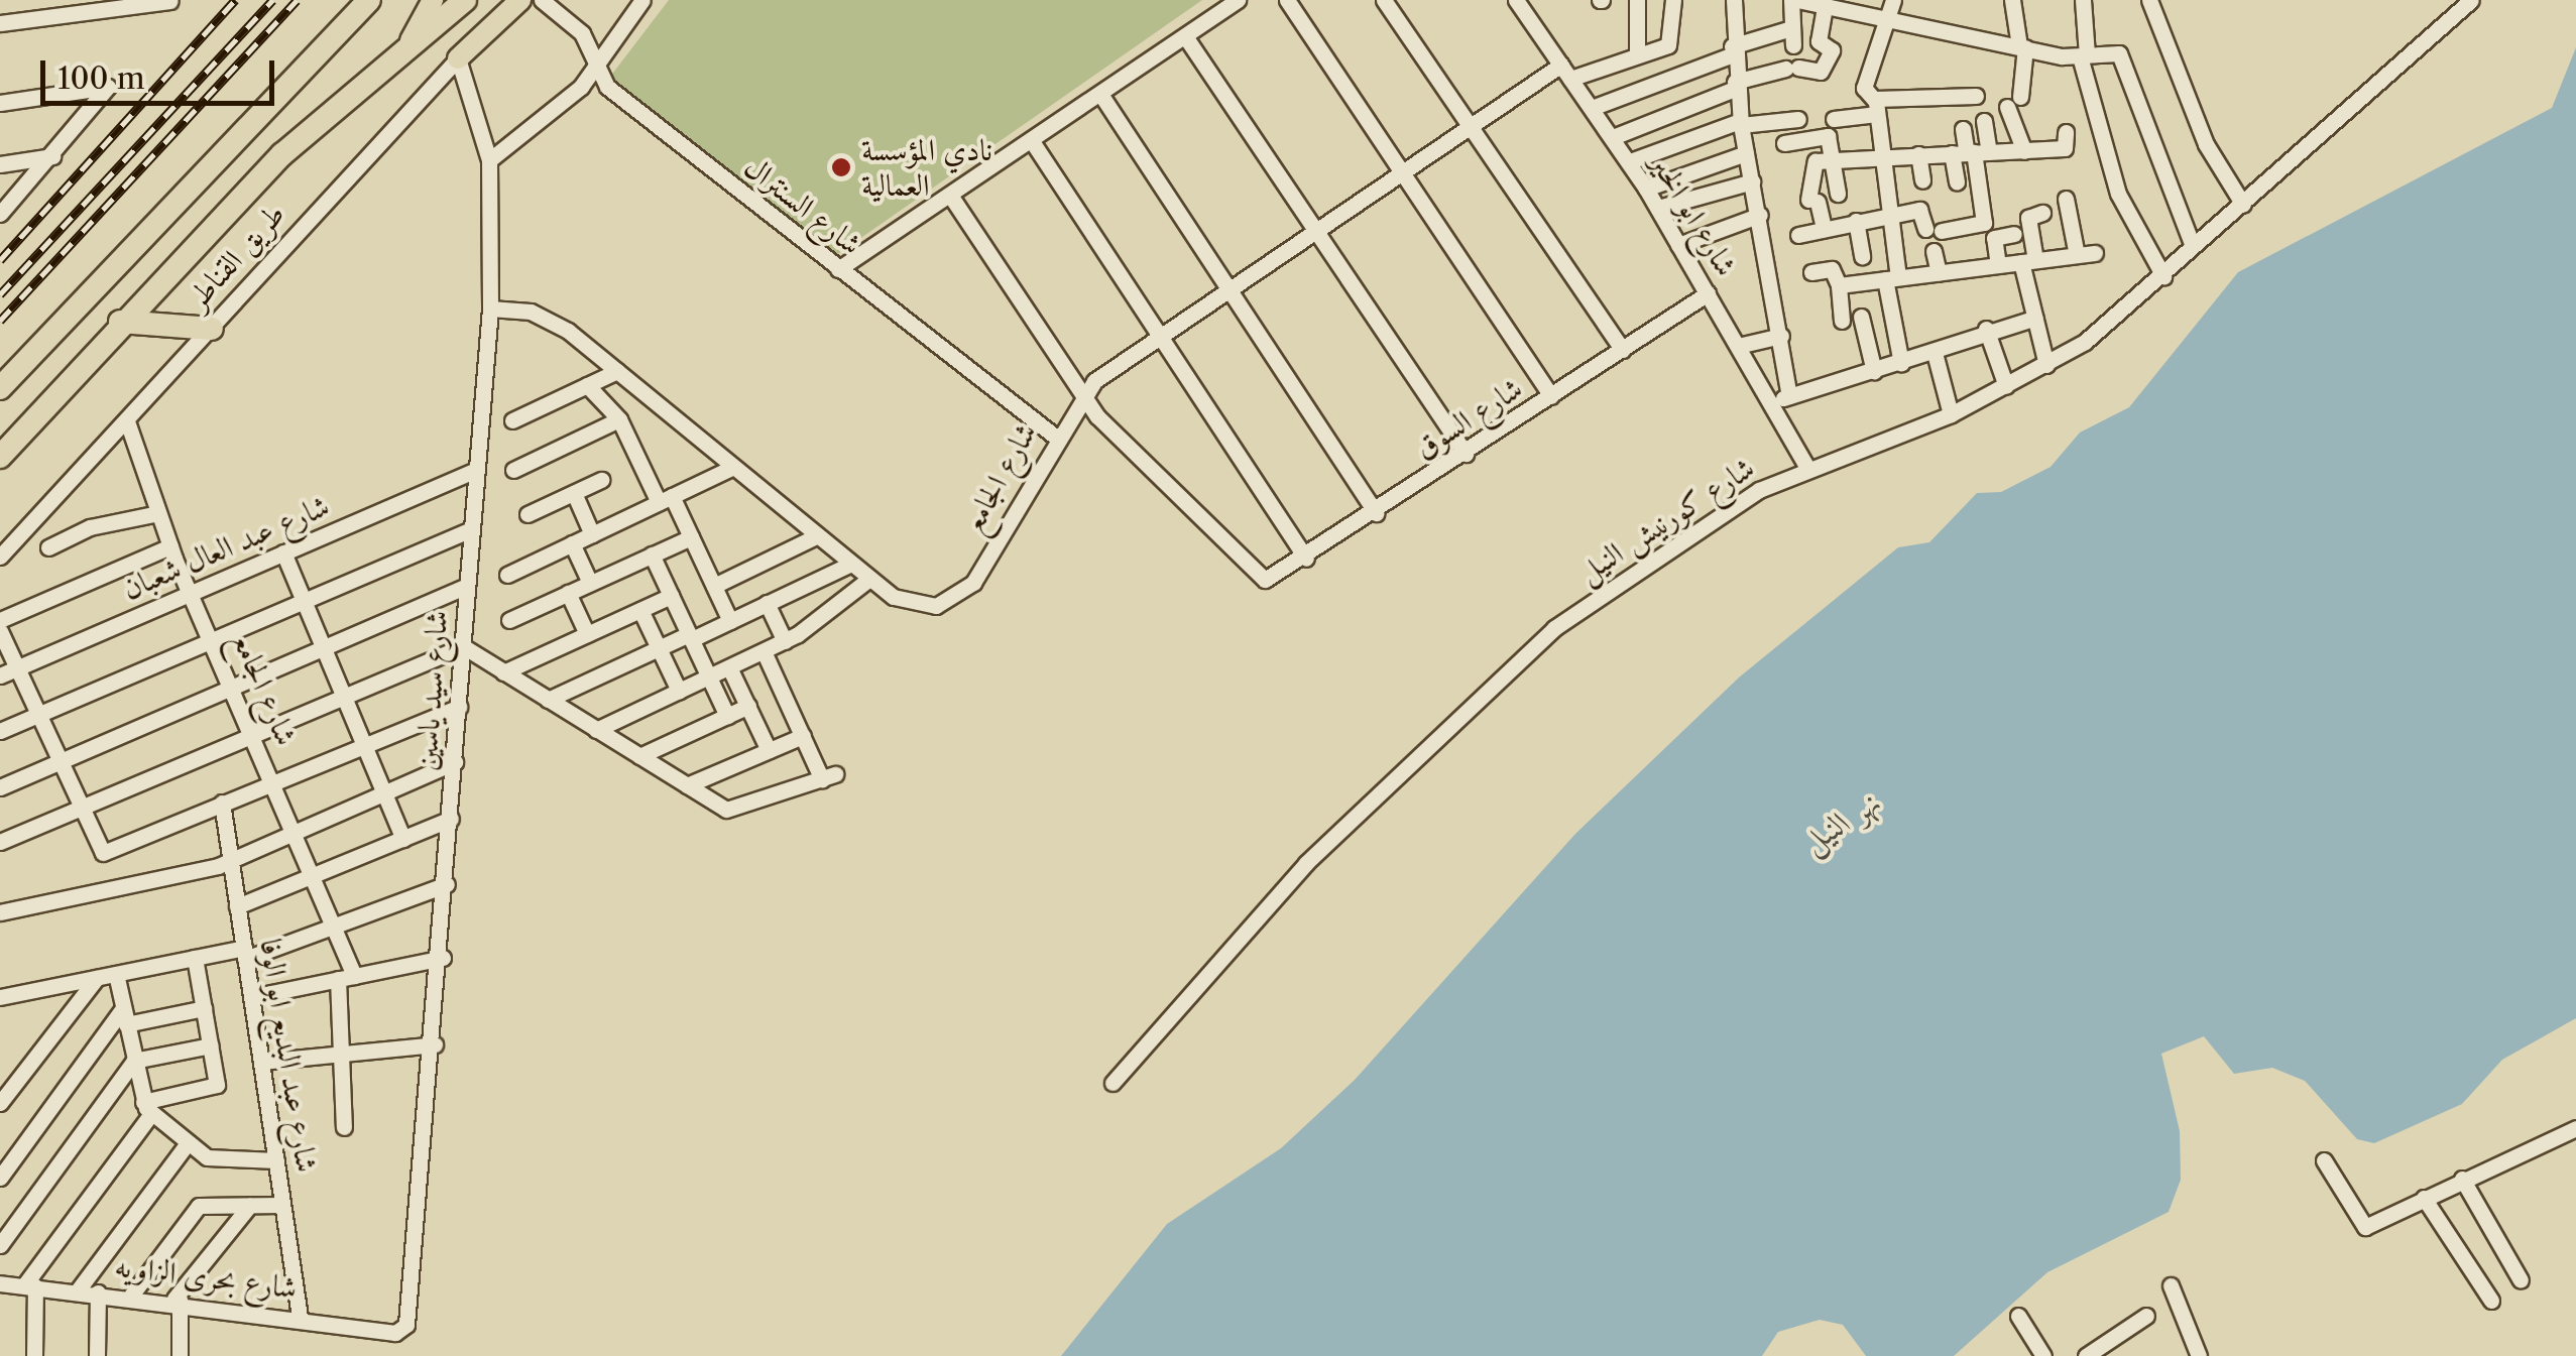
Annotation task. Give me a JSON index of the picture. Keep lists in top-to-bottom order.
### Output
{
  "streets": {
    "main road": ["طريق القناطر"],
    "street": [
      "شارع السنترال",
      "شارع ابو الخير",
      "شارع السوق",
      "شارع الجامع",
      "شارع كورنيش النيل",
      "شارع عبد العال شعبان",
      "شارع سيد ياسين",
      "شارع عبد البديع ابو الوفا",
      "شارع بحرى الزاويه"
    ]
  },
  "crossings": [
    ["شارع السنترال", "شارع الجامع"],
    ["شارع ابو الخير", "شارع السوق"],
    ["شارع ابو الخير", "شارع الجامع"],
    ["شارع ابو الخير", "شارع كورنيش النيل"],
    ["طريق القناطر", "شارع الجامع"],
    ["طريق القناطر", "شارع سيد ياسين"],
    ["شارع السوق", "شارع الجامع"],
    ["شارع الجامع", "شارع عبد العال شعبان"],
    ["شارع الجامع", "شارع سيد ياسين"],
    ["شارع عبد العال شعبان", "شارع سيد ياسين"],
    ["شارع سيد ياسين", "شارع بحرى الزاويه"],
    ["شارع عبد البديع ابو الوفا", "شارع بحرى الزاويه"]
  ],
  "water": ["نهر النيل"],
  "places": ["نادي المؤسسة العمالية"],
  "scale_bar": "100 m"
}
